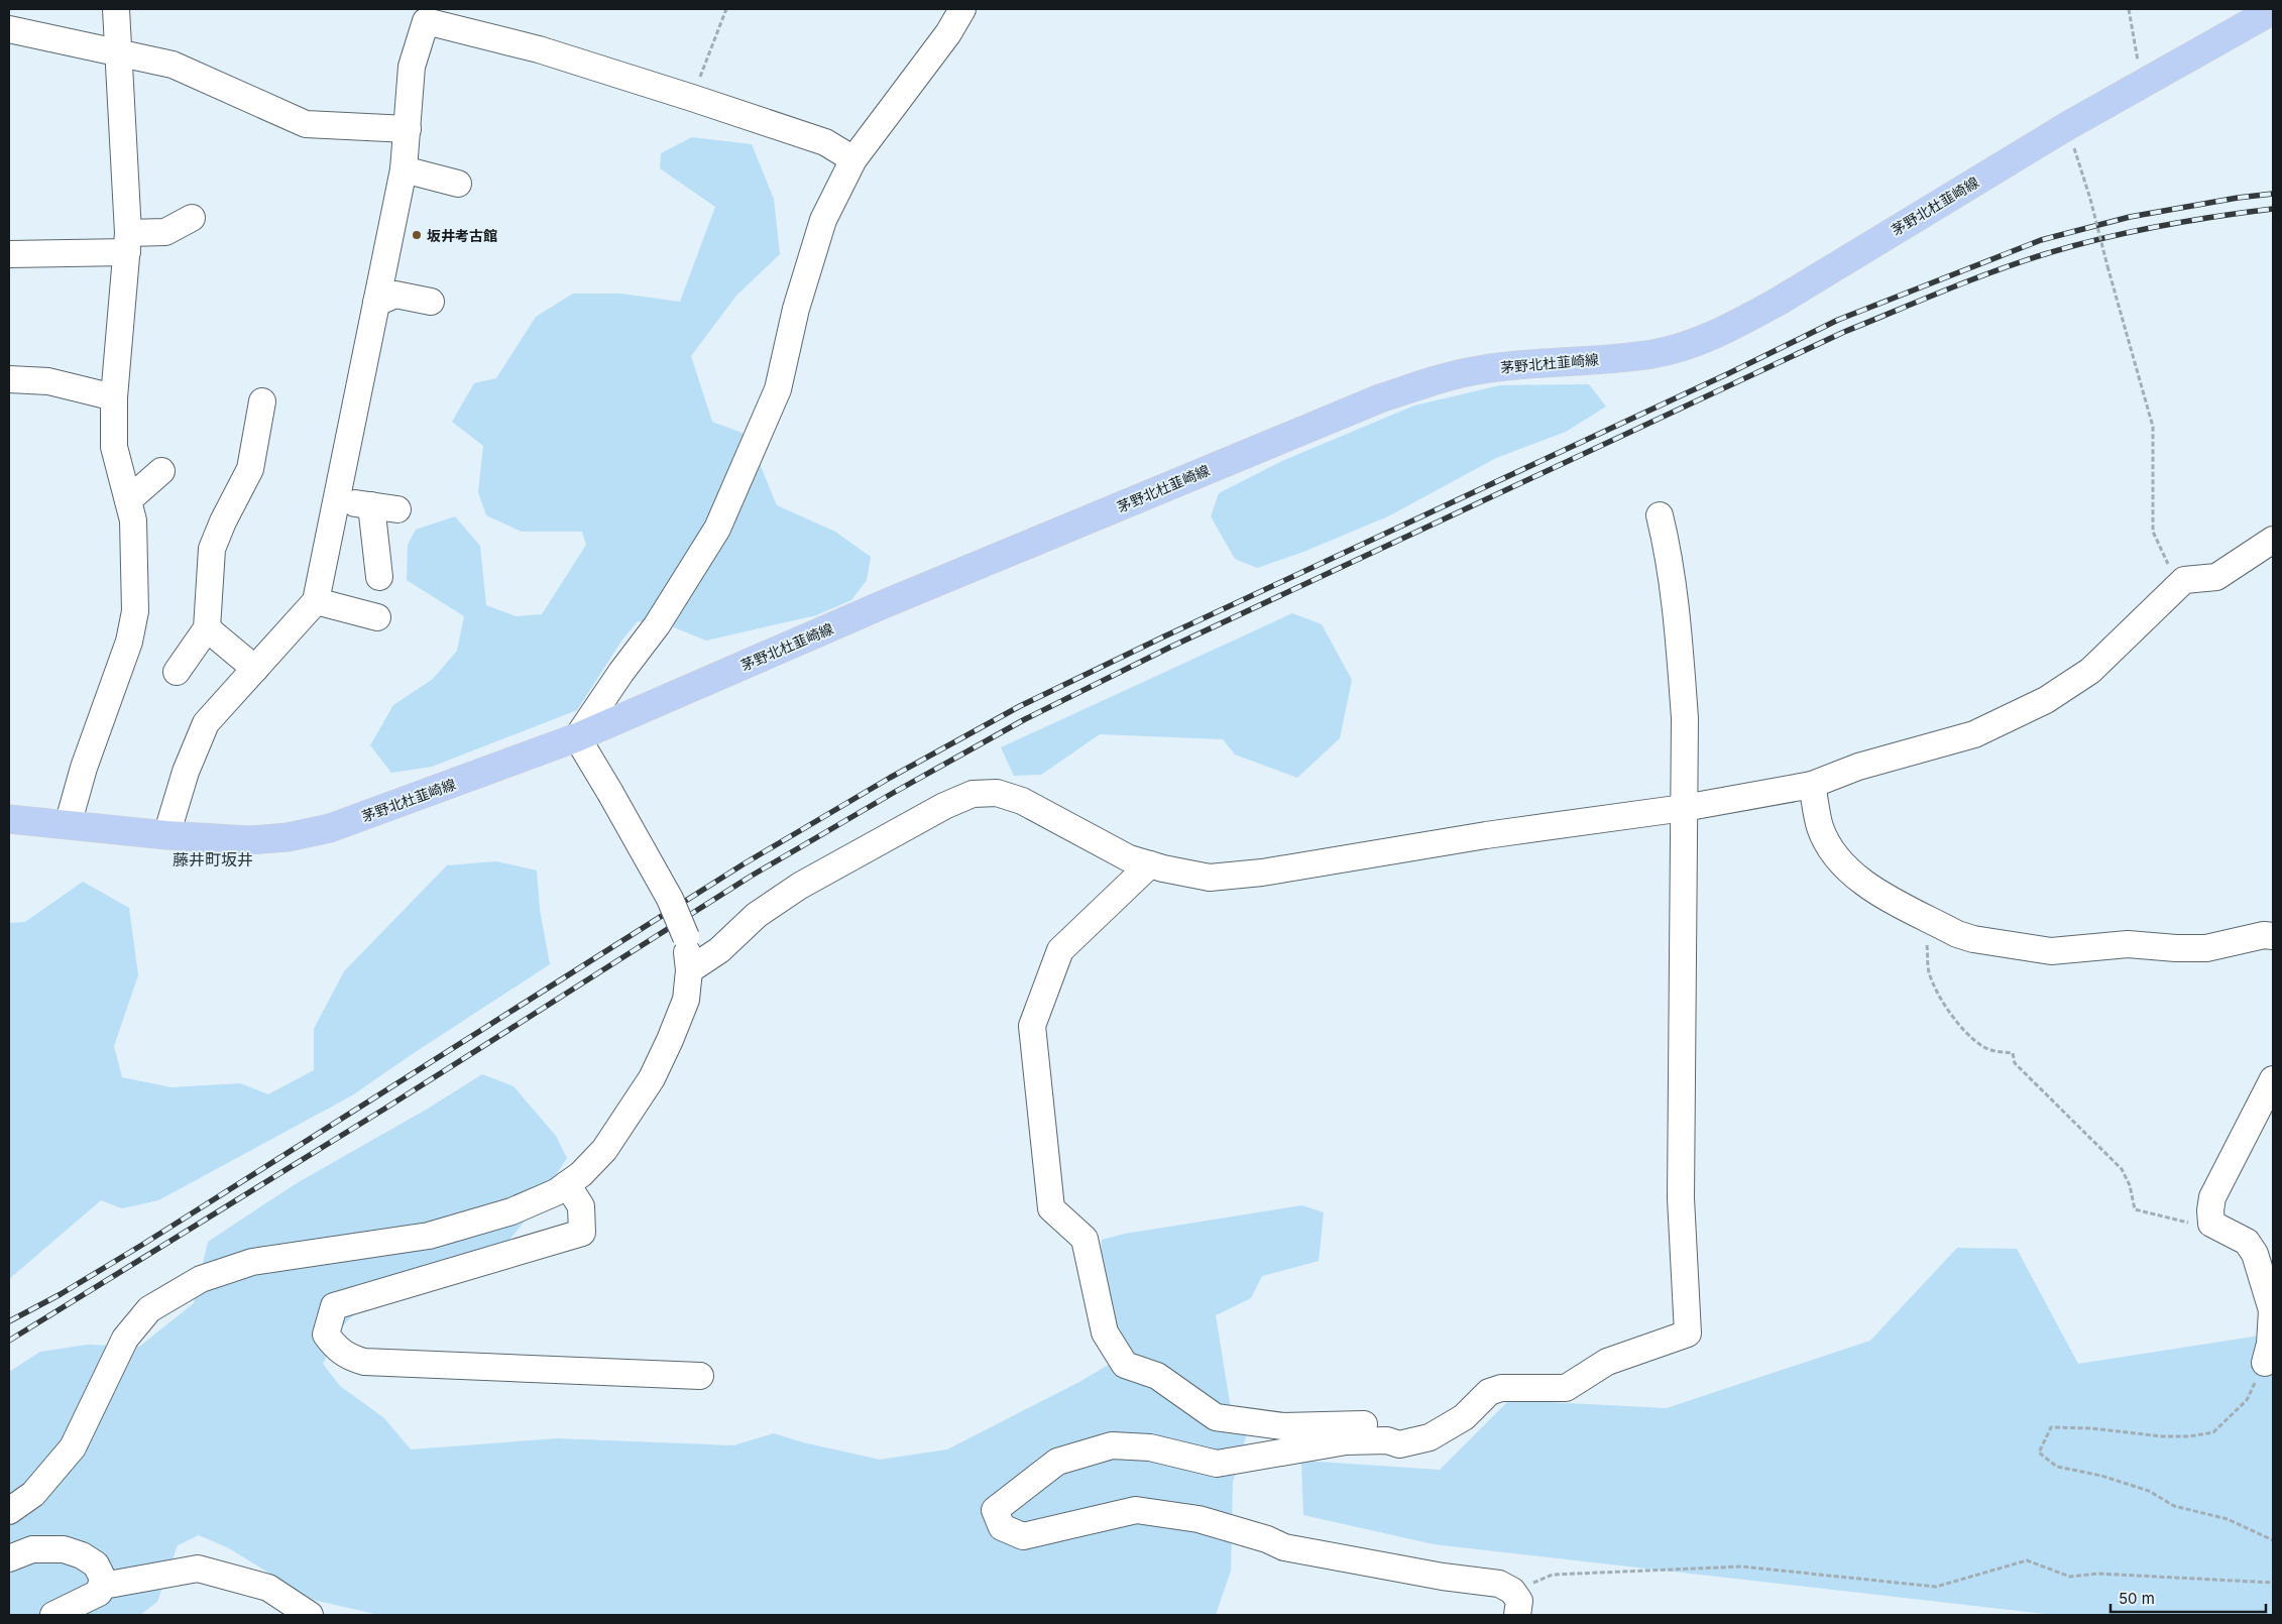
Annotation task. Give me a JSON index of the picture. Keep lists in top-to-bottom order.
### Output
{
  "streets": {
    "main road": ["茅野北杜韮崎線"]
  },
  "districts": ["藤井町坂井"],
  "places": ["坂井考古館"],
  "scale_bar": "50 m"
}
